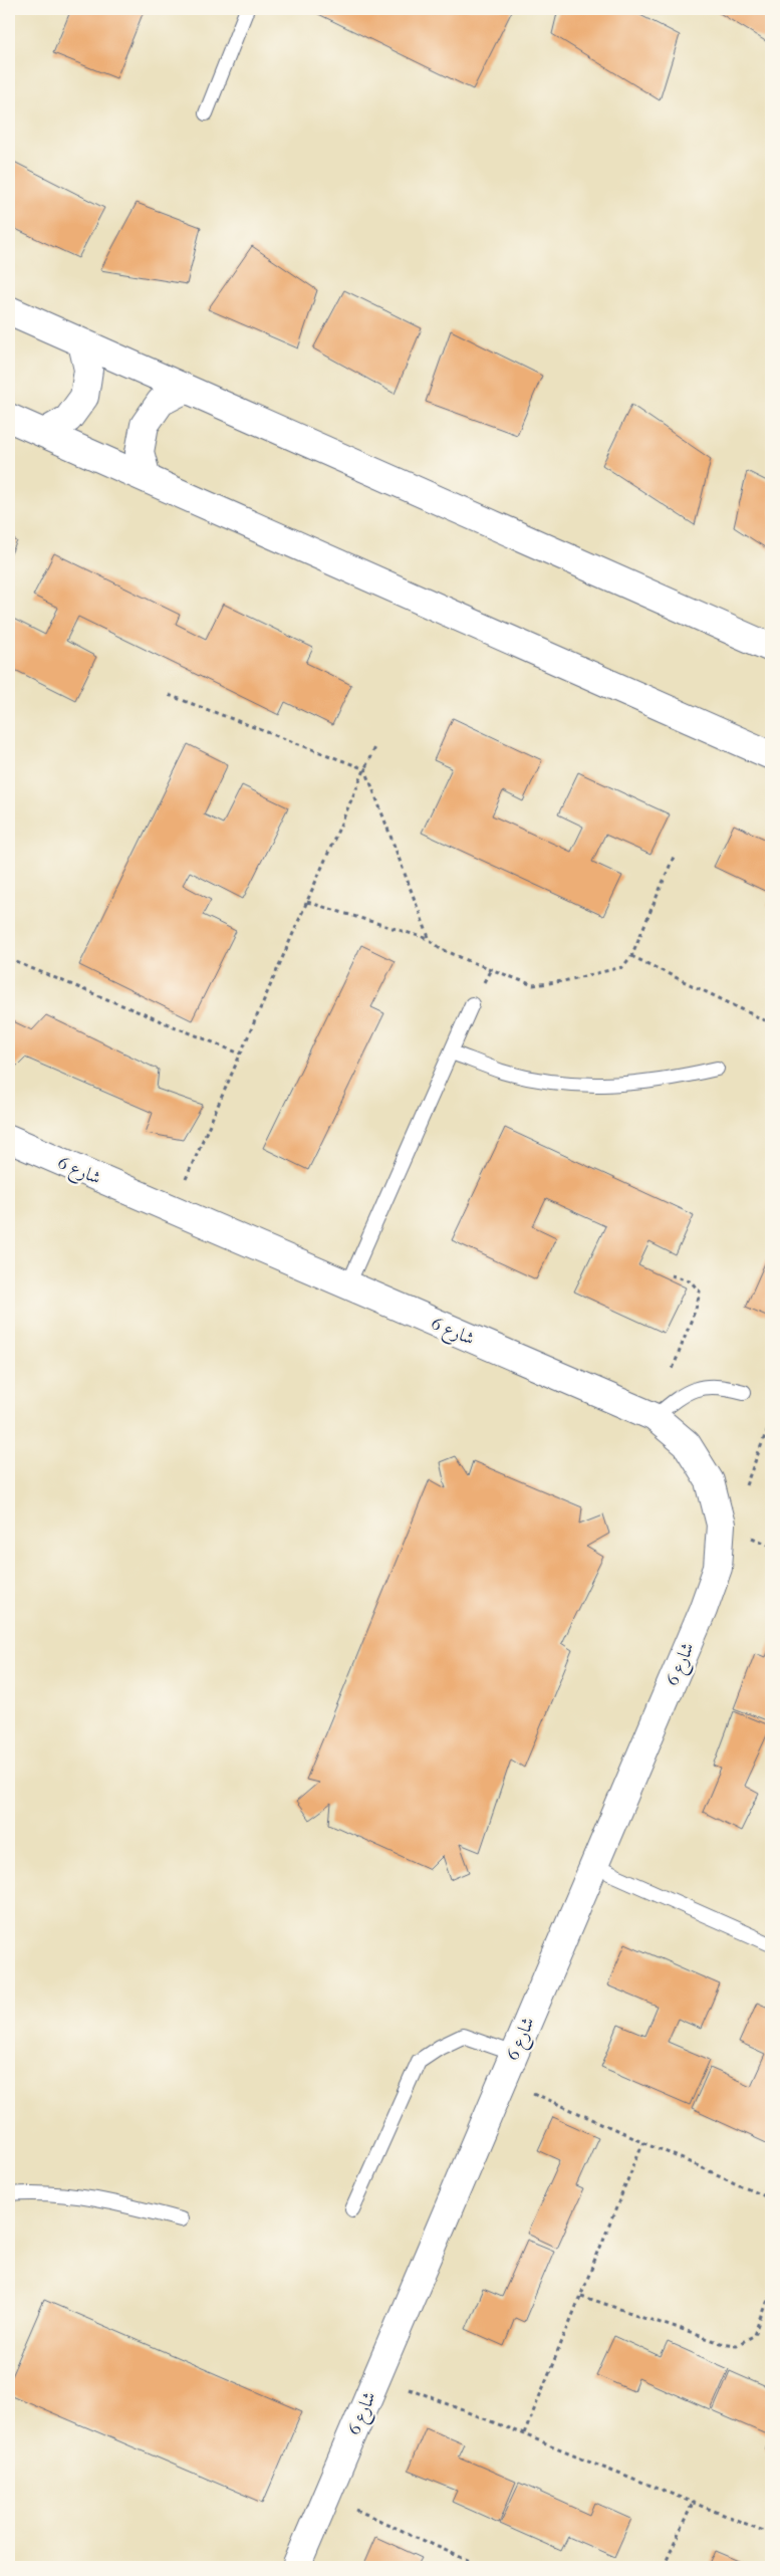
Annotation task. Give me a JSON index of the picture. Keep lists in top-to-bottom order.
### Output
{
  "streets": {
    "street": ["شارع 6"]
  }
}
